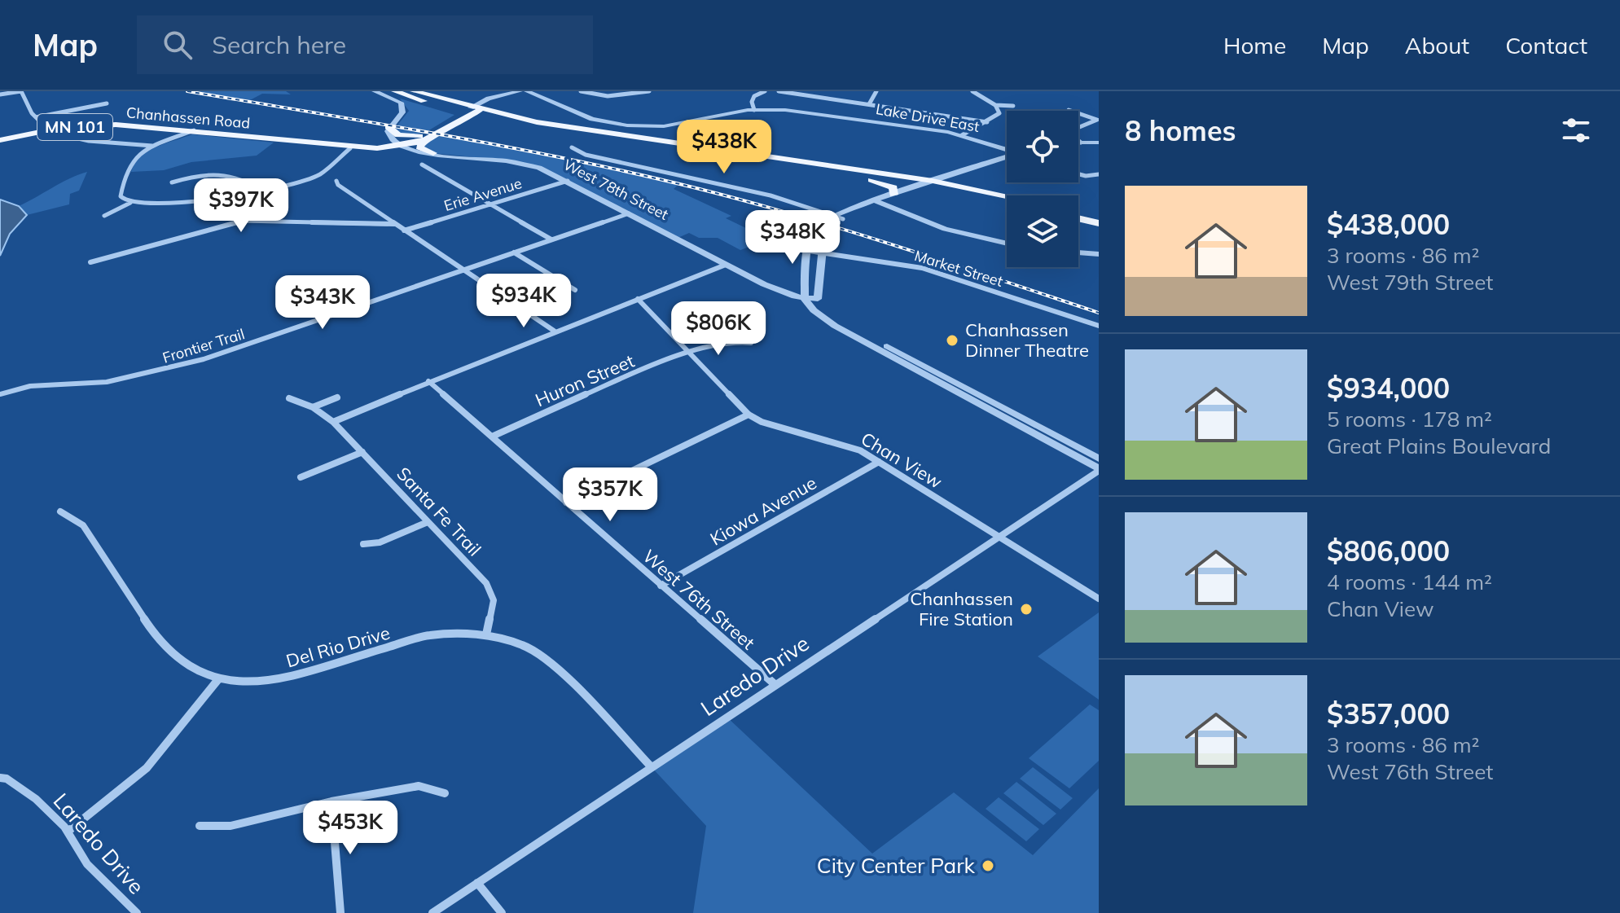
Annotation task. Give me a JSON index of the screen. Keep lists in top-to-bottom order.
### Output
{
  "streets": {
    "main road": ["Chanhassen Road", "MN 101"],
    "street": [
      "Lake Drive East",
      "West 78th Street",
      "Erie Avenue",
      "Market Street",
      "Frontier Trail",
      "Huron Street",
      "Chan View",
      "Kiowa Avenue",
      "Santa Fe Trail",
      "West 76th Street",
      "Del Rio Drive",
      "Laredo Drive"
    ]
  },
  "crossings": [
    ["Chanhassen Road", "West 78th Street"],
    ["West 78th Street", "Erie Avenue"],
    ["West 78th Street", "Frontier Trail"],
    ["West 78th Street", "Laredo Drive"],
    ["Huron Street", "Chan View"],
    ["Huron Street", "West 76th Street"],
    ["Chan View", "Kiowa Avenue"],
    ["Chan View", "Laredo Drive"],
    ["Kiowa Avenue", "West 76th Street"],
    ["Santa Fe Trail", "Del Rio Drive"],
    ["West 76th Street", "Laredo Drive"],
    ["Del Rio Drive", "Laredo Drive"]
  ],
  "places": ["Chanhassen Dinner Theatre", "Chanhassen Fire Station", "City Center Park"],
  "page": {
    "header": "Map",
    "search": "Search here",
    "nav": [
      "Home",
      "Map",
      "About",
      "Contact"
    ],
    "heading": "8 homes",
    "price": [
      "$438K",
      "$397K",
      "$348K",
      "$934K",
      "$343K",
      "$806K",
      "$357K",
      "$453K"
    ],
    "list": [
      {
        "name": "$438,000",
        "note": "3 rooms · 86 m² · West 79th Street"
      },
      {
        "name": "$934,000",
        "note": "5 rooms · 178 m² · Great Plains Boulevard"
      },
      {
        "name": "$806,000",
        "note": "4 rooms · 144 m² · Chan View"
      },
      {
        "name": "$357,000",
        "note": "3 rooms · 86 m² · West 76th Street"
      }
    ]
  }
}
